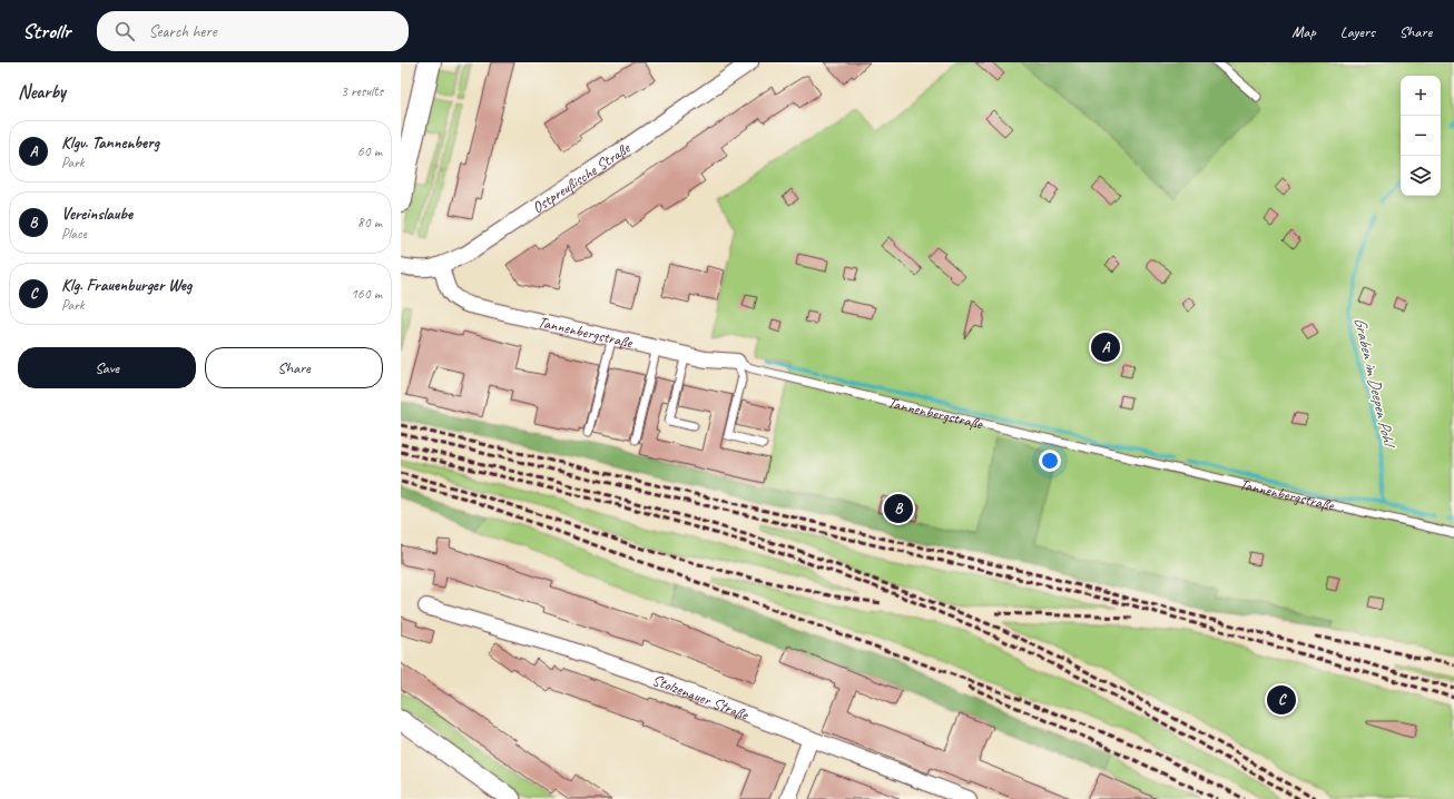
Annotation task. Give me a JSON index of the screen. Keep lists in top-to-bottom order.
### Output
{
  "streets": {
    "street": ["Ostpreußische Straße", "Tannenbergstraße", "Stolzenauer Straße"]
  },
  "crossings": [
    ["Ostpreußische Straße", "Tannenbergstraße"]
  ],
  "water": ["Graben im Deepen Pohl"],
  "page": {
    "header": "Strollr",
    "search": "Search here",
    "nav": ["Map", "Layers", "Share"],
    "heading": ["Nearby", "3 results"],
    "map_buttons": ["+", "−"],
    "list": [
      {
        "mark": "A",
        "name": "Klgv. Tannenberg",
        "note": "Park",
        "value": "60 m"
      },
      {
        "mark": "B",
        "name": "Vereinslaube",
        "note": "Place",
        "value": "80 m"
      },
      {
        "mark": "C",
        "name": "Klg. Frauenburger Weg",
        "note": "Park",
        "value": "160 m"
      }
    ],
    "pins": ["A", "B", "C"],
    "buttons": ["Save", "Share"]
  }
}
